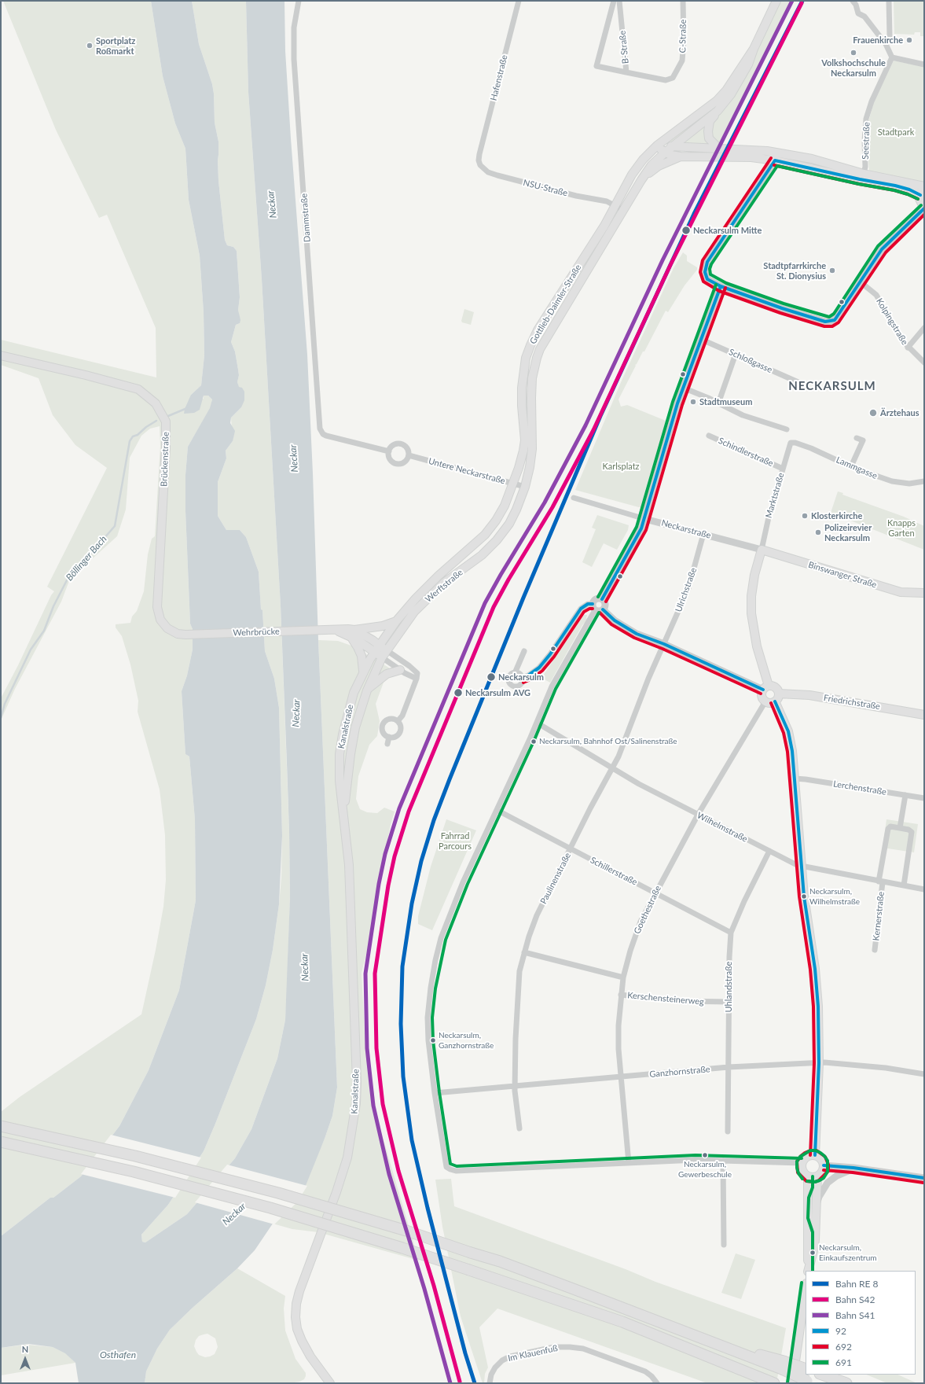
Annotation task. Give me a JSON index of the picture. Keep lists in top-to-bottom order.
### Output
{
  "streets": {
    "main road": [
      "Gottlieb-Daimler-Straße",
      "Brückenstraße",
      "Binswanger Straße",
      "Werftstraße",
      "Wehrbrücke",
      "Friedrichstraße",
      "Kanalstraße"
    ],
    "street": [
      "C-Straße",
      "B-Straße",
      "Hafenstraße",
      "Seestraße",
      "NSU-Straße",
      "Dammstraße",
      "Kolpingstraße",
      "Schloßgasse",
      "Schindlerstraße",
      "Lammgasse",
      "Untere Neckarstraße",
      "Marktstraße",
      "Neckarstraße",
      "Ulrichstraße",
      "Lerchenstraße",
      "Wilhelmstraße",
      "Schillerstraße",
      "Paulinenstraße",
      "Goethestraße",
      "Kernerstraße",
      "Uhlandstraße",
      "Kerschensteinerweg",
      "Ganzhornstraße",
      "Im Klauenfuß"
    ]
  },
  "crossings": [
    ["C-Straße", "B-Straße"],
    ["Hafenstraße", "NSU-Straße"],
    ["NSU-Straße", "Gottlieb-Daimler-Straße"],
    ["Dammstraße", "Untere Neckarstraße"],
    ["Gottlieb-Daimler-Straße", "Untere Neckarstraße"],
    ["Gottlieb-Daimler-Straße", "Werftstraße"],
    ["Schindlerstraße", "Marktstraße"],
    ["Brückenstraße", "Wehrbrücke"],
    ["Lammgasse", "Marktstraße"],
    ["Untere Neckarstraße", "Werftstraße"],
    ["Marktstraße", "Neckarstraße"],
    ["Marktstraße", "Binswanger Straße"],
    ["Neckarstraße", "Binswanger Straße"],
    ["Neckarstraße", "Ulrichstraße"],
    ["Werftstraße", "Kanalstraße"],
    ["Ulrichstraße", "Paulinenstraße"],
    ["Friedrichstraße", "Goethestraße"],
    ["Wilhelmstraße", "Paulinenstraße"],
    ["Wilhelmstraße", "Goethestraße"],
    ["Wilhelmstraße", "Kernerstraße"],
    ["Wilhelmstraße", "Uhlandstraße"],
    ["Schillerstraße", "Paulinenstraße"],
    ["Schillerstraße", "Goethestraße"],
    ["Schillerstraße", "Uhlandstraße"],
    ["Paulinenstraße", "Ganzhornstraße"],
    ["Goethestraße", "Kerschensteinerweg"],
    ["Goethestraße", "Ganzhornstraße"],
    ["Uhlandstraße", "Kerschensteinerweg"],
    ["Uhlandstraße", "Ganzhornstraße"]
  ],
  "districts": ["NECKARSULM"],
  "water": ["Neckar", "Böllinger Bach", "Osthafen"],
  "parks": [
    "Stadtpark",
    "Karlsplatz",
    "Knapps Garten",
    "Fahrrad Parcours"
  ],
  "places": [
    "Frauenkirche",
    "Sportplatz Roßmarkt",
    "Volkshochschule Neckarsulm",
    "Neckarsulm Mitte",
    "Stadtpfarrkirche St. Dionysius",
    "Stadtmuseum",
    "Ärztehaus",
    "Klosterkirche",
    "Polizeirevier Neckarsulm",
    "Neckarsulm",
    "Neckarsulm AVG",
    "Neckarsulm, Bahnhof Ost/Salinenstraße",
    "Neckarsulm, Wilhelmstraße",
    "Neckarsulm, Ganzhornstraße",
    "Neckarsulm, Gewerbeschule",
    "Neckarsulm, Einkaufszentrum"
  ],
  "lines": [
    "rail line S41",
    "rail line S42",
    "transit line 692",
    "transit line 92",
    "transit line 691"
  ],
  "legend": [
    "Bahn RE 8",
    "Bahn S42",
    "Bahn S41",
    "92",
    "692",
    "691"
  ],
  "north": "top"
}
